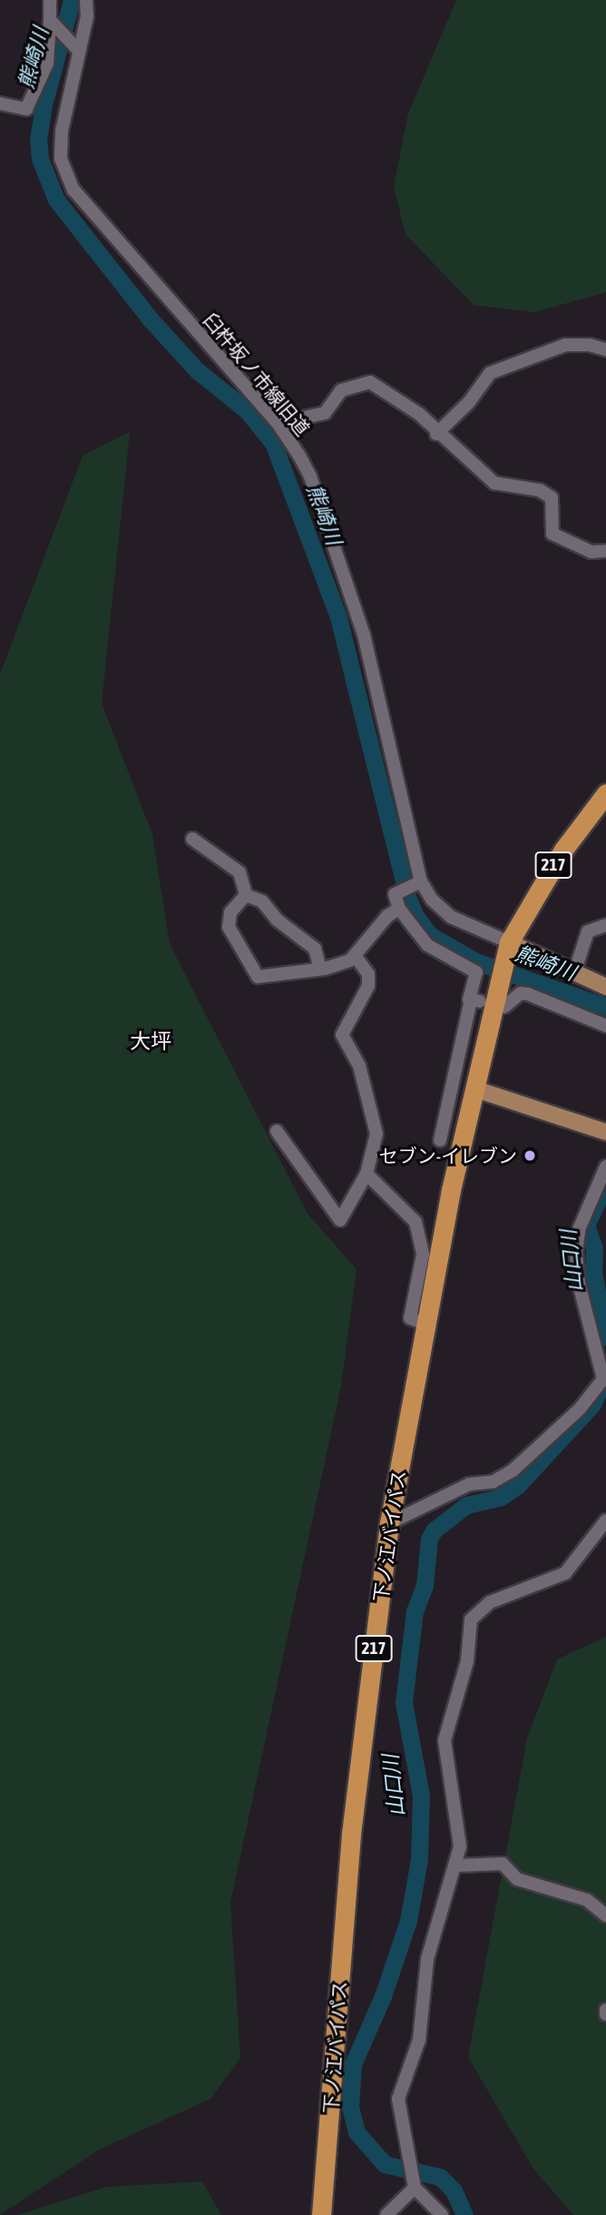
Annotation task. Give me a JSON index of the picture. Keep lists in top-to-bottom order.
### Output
{
  "streets": {
    "highway": ["217", "下ノ江バイパス"],
    "street": ["臼杵坂ノ市線旧道"]
  },
  "crossings": [
    ["臼杵坂ノ市線旧道", "217"],
    ["臼杵坂ノ市線旧道", "下ノ江バイパス"],
    ["217", "下ノ江バイパス"]
  ],
  "districts": ["大坪"],
  "water": ["熊崎川", "山口川"],
  "places": ["セブン-イレブン"]
}
